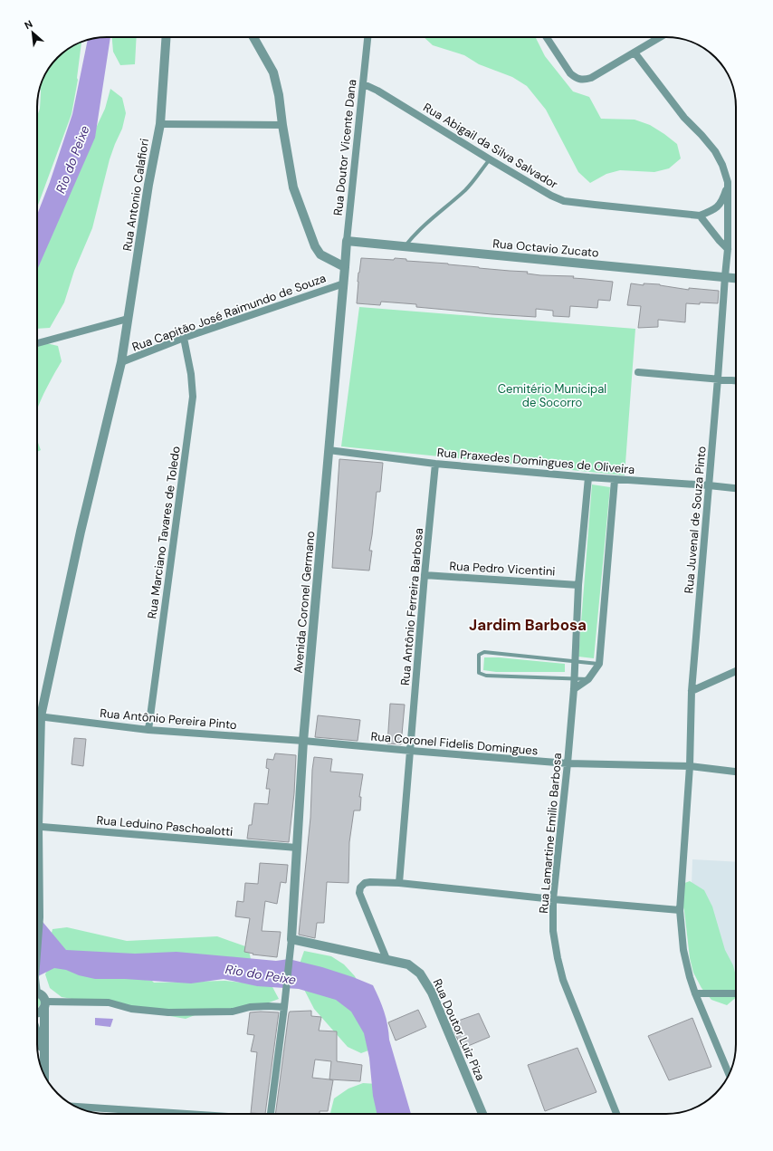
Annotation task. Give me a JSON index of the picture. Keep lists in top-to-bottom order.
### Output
{
  "streets": {
    "street": [
      "Rua Abigail da Silva Salvador",
      "Rua Doutor Vicente Dana",
      "Rua Antonio Calafiori",
      "Rua Octavio Zucato",
      "Rua Capitão José Raimundo de Souza",
      "Rua Praxedes Domingues de Oliveira",
      "Rua Juvenal de Souza Pinto",
      "Rua Marciano Tavares de Toledo",
      "Rua Pedro Vicentini",
      "Avenida Coronel Germano",
      "Rua Antônio Ferreira Barbosa",
      "Rua Antônio Pereira Pinto",
      "Rua Coronel Fidelis Domingues",
      "Rua Leduino Paschoalotti",
      "Rua Lamartine Emilio Barbosa",
      "Rua Doutor Luiz Piza"
    ]
  },
  "crossings": [
    ["Rua Abigail da Silva Salvador", "Rua Doutor Vicente Dana"],
    ["Rua Doutor Vicente Dana", "Rua Octavio Zucato"],
    ["Rua Doutor Vicente Dana", "Avenida Coronel Germano"],
    ["Rua Antonio Calafiori", "Rua Capitão José Raimundo de Souza"],
    ["Rua Antonio Calafiori", "Rua Antônio Pereira Pinto"],
    ["Rua Octavio Zucato", "Rua Juvenal de Souza Pinto"],
    ["Rua Capitão José Raimundo de Souza", "Rua Marciano Tavares de Toledo"],
    ["Rua Capitão José Raimundo de Souza", "Avenida Coronel Germano"],
    ["Rua Praxedes Domingues de Oliveira", "Rua Juvenal de Souza Pinto"],
    ["Rua Praxedes Domingues de Oliveira", "Avenida Coronel Germano"],
    ["Rua Praxedes Domingues de Oliveira", "Rua Antônio Ferreira Barbosa"],
    ["Rua Praxedes Domingues de Oliveira", "Rua Lamartine Emilio Barbosa"],
    ["Rua Juvenal de Souza Pinto", "Rua Coronel Fidelis Domingues"],
    ["Rua Marciano Tavares de Toledo", "Rua Antônio Pereira Pinto"],
    ["Rua Pedro Vicentini", "Rua Antônio Ferreira Barbosa"],
    ["Rua Pedro Vicentini", "Rua Lamartine Emilio Barbosa"],
    ["Avenida Coronel Germano", "Rua Antônio Pereira Pinto"],
    ["Avenida Coronel Germano", "Rua Coronel Fidelis Domingues"],
    ["Avenida Coronel Germano", "Rua Leduino Paschoalotti"],
    ["Avenida Coronel Germano", "Rua Doutor Luiz Piza"],
    ["Rua Antônio Ferreira Barbosa", "Rua Coronel Fidelis Domingues"],
    ["Rua Antônio Pereira Pinto", "Rua Coronel Fidelis Domingues"],
    ["Rua Coronel Fidelis Domingues", "Rua Lamartine Emilio Barbosa"]
  ],
  "districts": ["Jardim Barbosa"],
  "water": ["Rio do Peixe"],
  "parks": ["Cemitério Municipal de Socorro"],
  "north": "top left"
}
